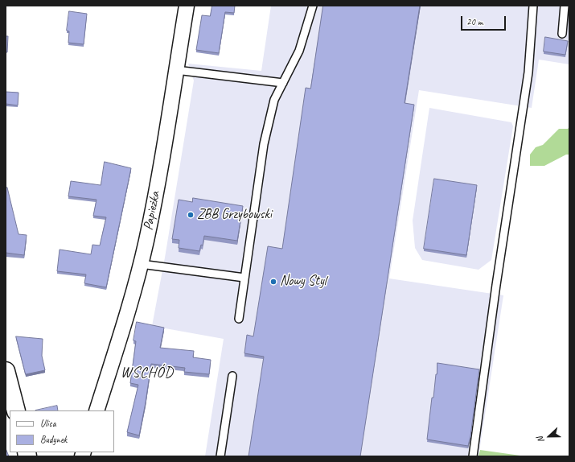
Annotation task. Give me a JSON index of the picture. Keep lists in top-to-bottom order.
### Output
{
  "streets": {
    "street": ["Papieżka"]
  },
  "districts": ["WSCHÓD"],
  "places": ["ZBB Grzybowski", "Nowy Styl"],
  "legend": ["Ulica", "Budynek"],
  "scale_bar": "20 m",
  "north": "left"
}
